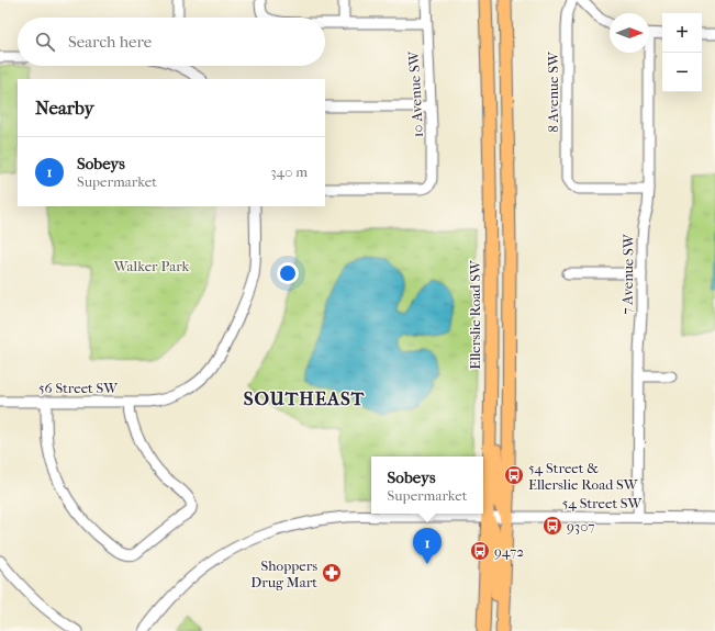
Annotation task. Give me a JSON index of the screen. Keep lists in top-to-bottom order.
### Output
{
  "streets": {
    "main road": ["Ellerslie Road SW"],
    "street": [
      "8 Avenue SW",
      "10 Avenue SW",
      "7 Avenue SW",
      "56 Street SW",
      "54 Street SW"
    ]
  },
  "crossings": [
    ["8 Avenue SW", "7 Avenue SW"],
    ["7 Avenue SW", "54 Street SW"],
    ["Ellerslie Road SW", "54 Street SW"]
  ],
  "districts": ["SOUTHEAST"],
  "parks": ["Walker Park"],
  "places": {
    "bus stop": ["54 Street & Ellerslie Road SW", "9307", "9472"],
    "pharmacy": ["Shoppers Drug Mart"]
  },
  "north": "right",
  "page": {
    "map_buttons": ["+", "−"],
    "search": "Search here",
    "heading": "Nearby",
    "list": [
      {
        "mark": "1",
        "name": "Sobeys",
        "note": "Supermarket",
        "value": "340 m"
      }
    ],
    "popup": ["Sobeys", "Supermarket"],
    "pins": "1"
  }
}
